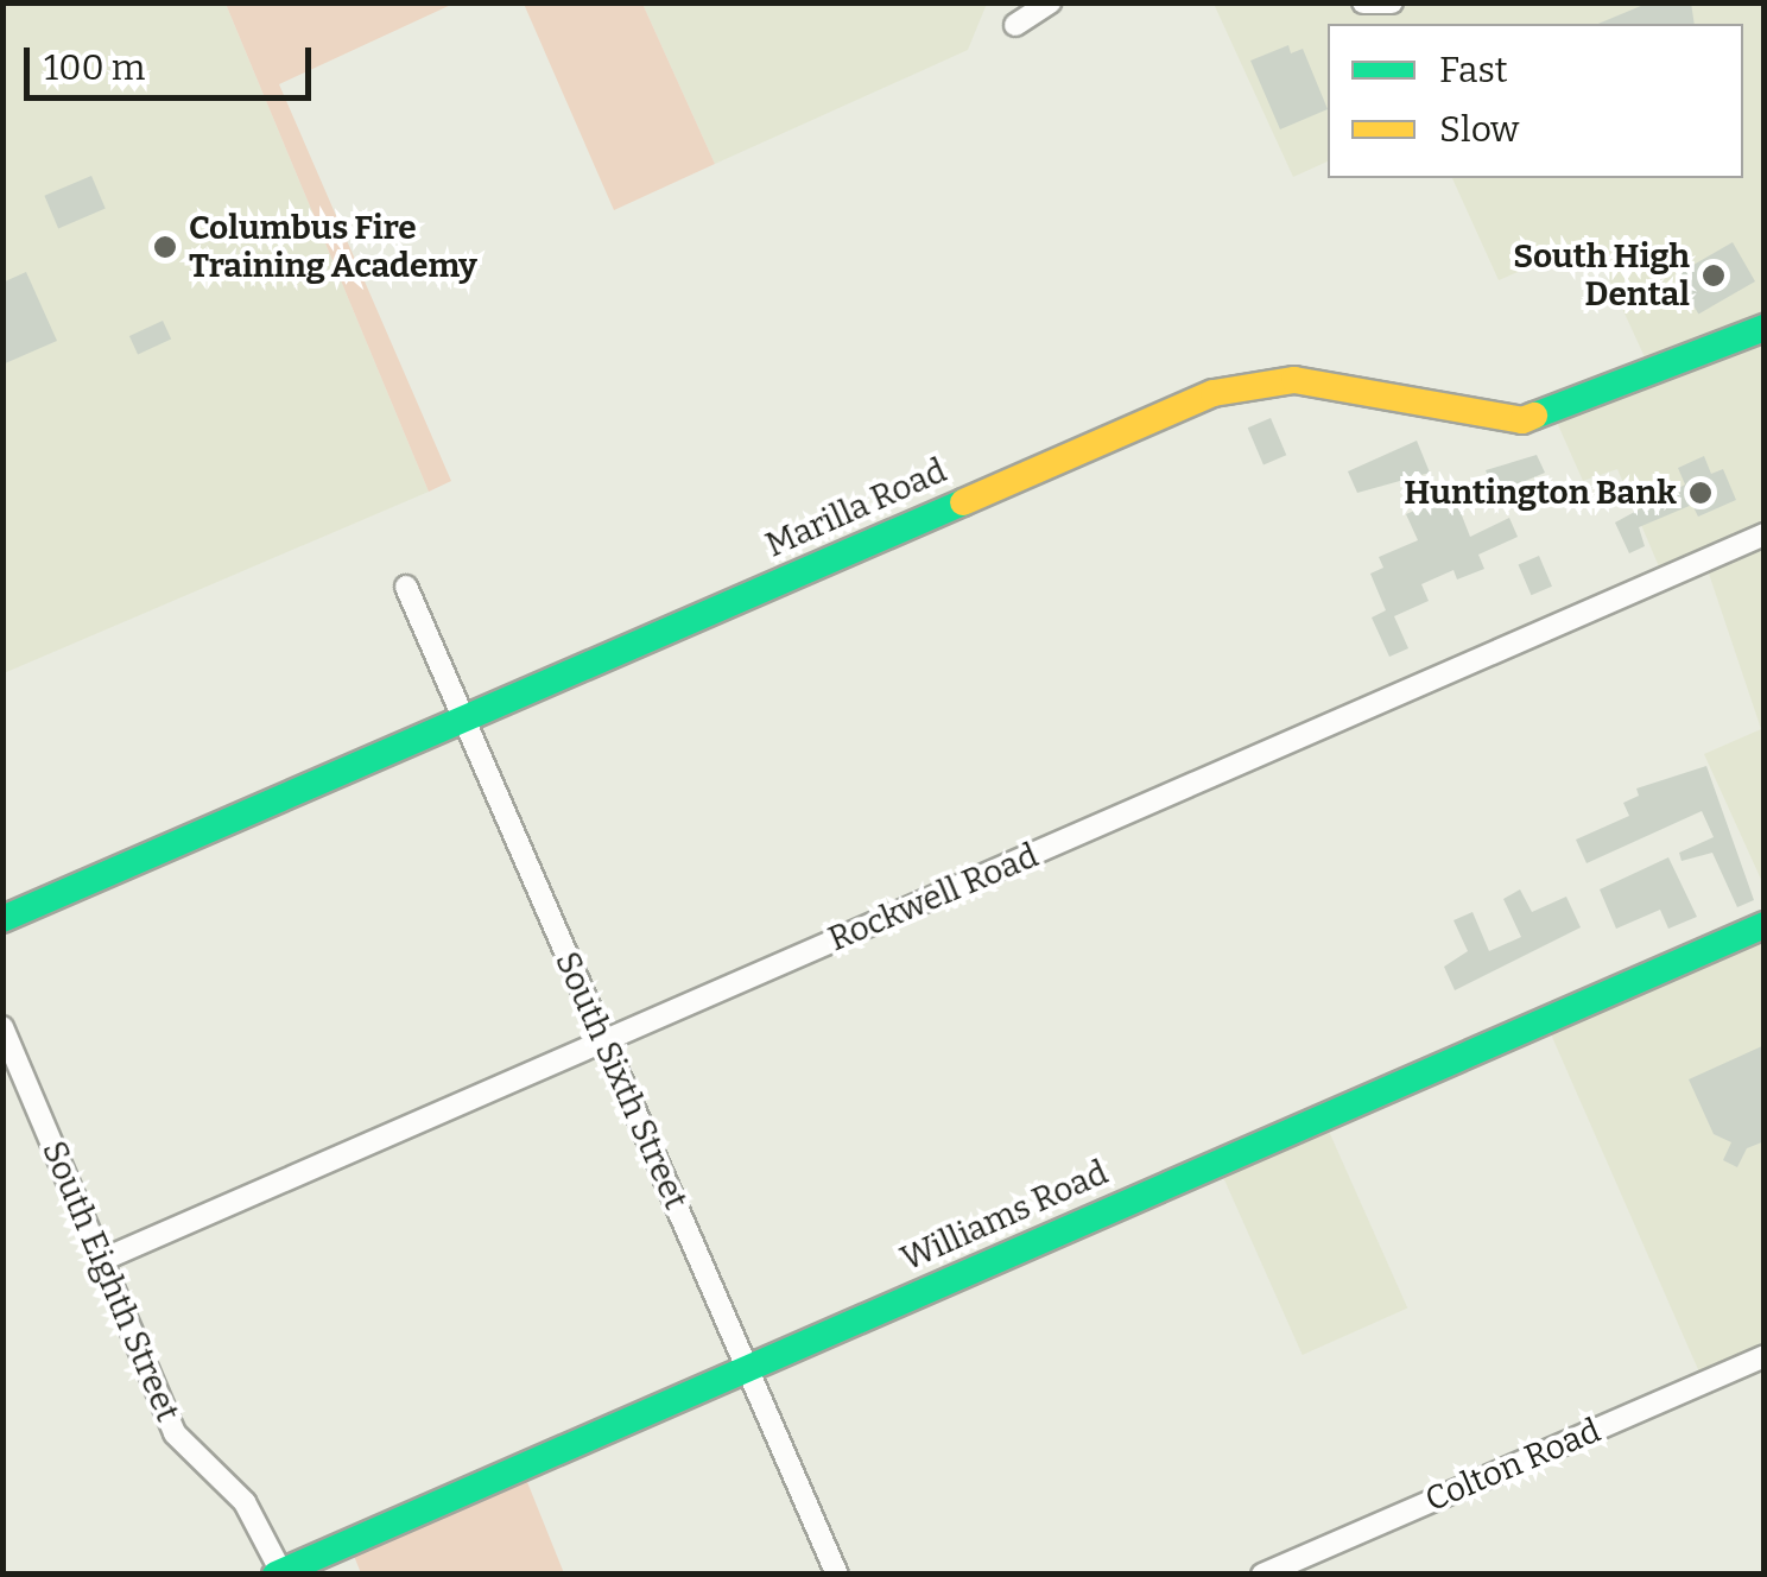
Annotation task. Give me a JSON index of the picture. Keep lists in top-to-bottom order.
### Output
{
  "streets": {
    "street": [
      "Marilla Road",
      "Rockwell Road",
      "South Sixth Street",
      "Williams Road",
      "South Eighth Street",
      "Colton Road"
    ]
  },
  "crossings": [
    ["Marilla Road", "South Sixth Street"],
    ["Rockwell Road", "South Sixth Street"],
    ["Rockwell Road", "South Eighth Street"],
    ["South Sixth Street", "Williams Road"],
    ["Williams Road", "South Eighth Street"]
  ],
  "places": ["Columbus Fire Training Academy", "South High Dental", "Huntington Bank"],
  "legend": ["Fast", "Slow"],
  "scale_bar": "100 m"
}
